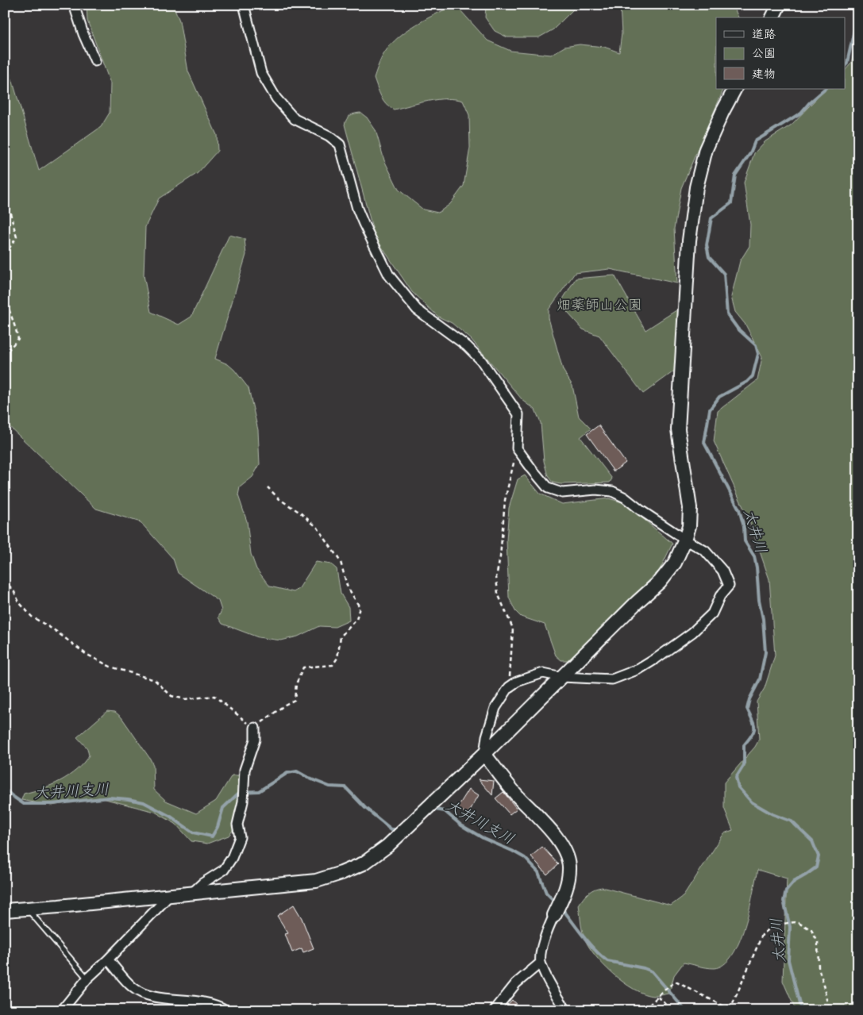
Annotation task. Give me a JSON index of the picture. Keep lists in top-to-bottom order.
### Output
{
  "water": ["太井川", "大井川支川"],
  "parks": ["畑薬師山公園"],
  "legend": ["道路", "公園", "建物"]
}
